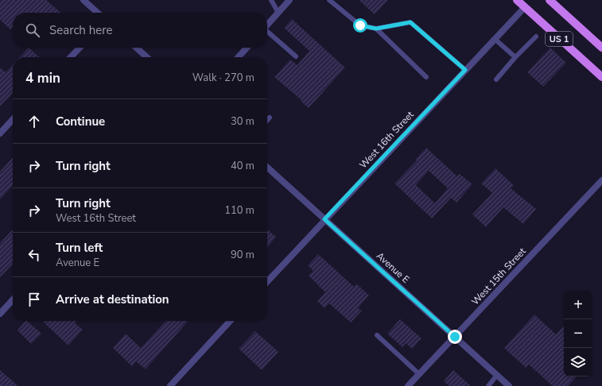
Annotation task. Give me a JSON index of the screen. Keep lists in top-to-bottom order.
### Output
{
  "streets": {
    "main road": ["US 1"],
    "street": ["West 16th Street", "Avenue E", "West 15th Street"]
  },
  "crossings": [
    ["US 1", "West 16th Street"],
    ["West 16th Street", "Avenue E"],
    ["Avenue E", "West 15th Street"]
  ],
  "page": {
    "search": "Search here",
    "heading": ["4 min", "Walk · 270 m"],
    "list": [
      ["Continue", "30 m"],
      ["Turn right", "40 m"],
      ["Turn right", "West 16th Street", "110 m"],
      ["Turn left", "Avenue E", "90 m"],
      "Arrive at destination"
    ],
    "map_buttons": ["+", "−"]
  }
}
